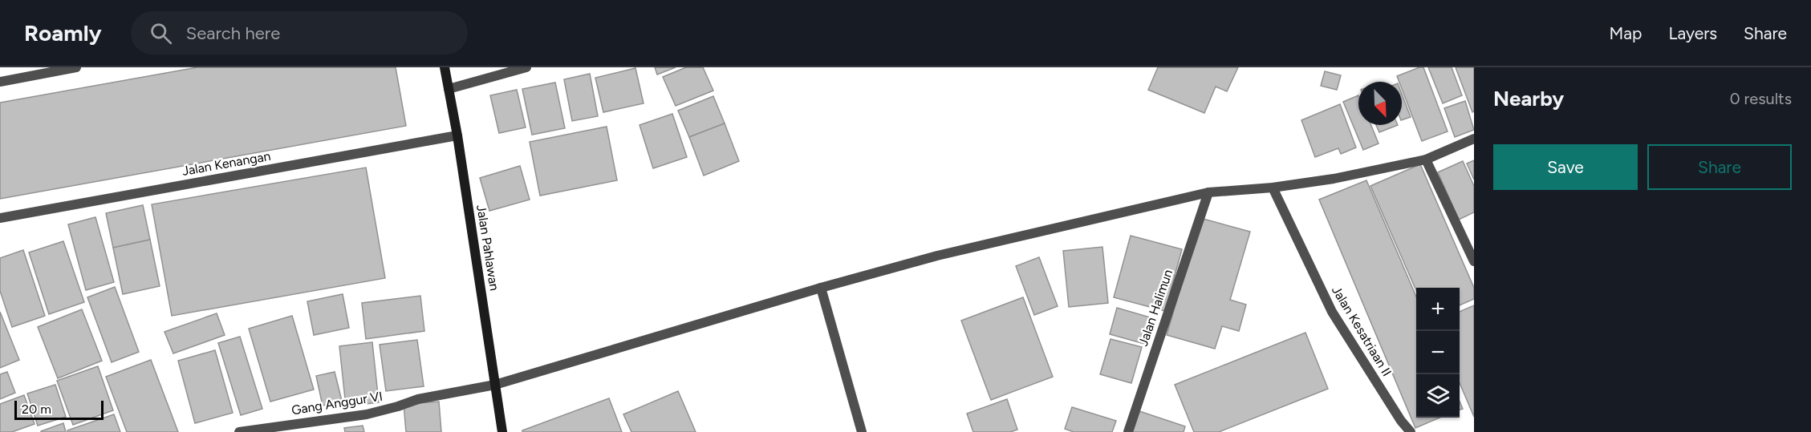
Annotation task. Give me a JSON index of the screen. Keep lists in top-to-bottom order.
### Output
{
  "streets": {
    "main road": ["Jalan Pahlawan"],
    "street": [
      "Jalan Kenangan",
      "Jalan Halimun",
      "Jalan Kesatriaan II",
      "Gang Anggur VI"
    ]
  },
  "crossings": [
    ["Jalan Kenangan", "Jalan Pahlawan"],
    ["Jalan Pahlawan", "Gang Anggur VI"],
    ["Jalan Halimun", "Gang Anggur VI"],
    ["Jalan Kesatriaan II", "Gang Anggur VI"]
  ],
  "scale_bar": "20 m",
  "north": "bottom right",
  "page": {
    "header": "Roamly",
    "search": "Search here",
    "nav": ["Map", "Layers", "Share"],
    "heading": ["Nearby", "0 results"],
    "buttons": ["Save", "Share"],
    "map_buttons": ["+", "−"],
    "scale": "20 m"
  }
}
